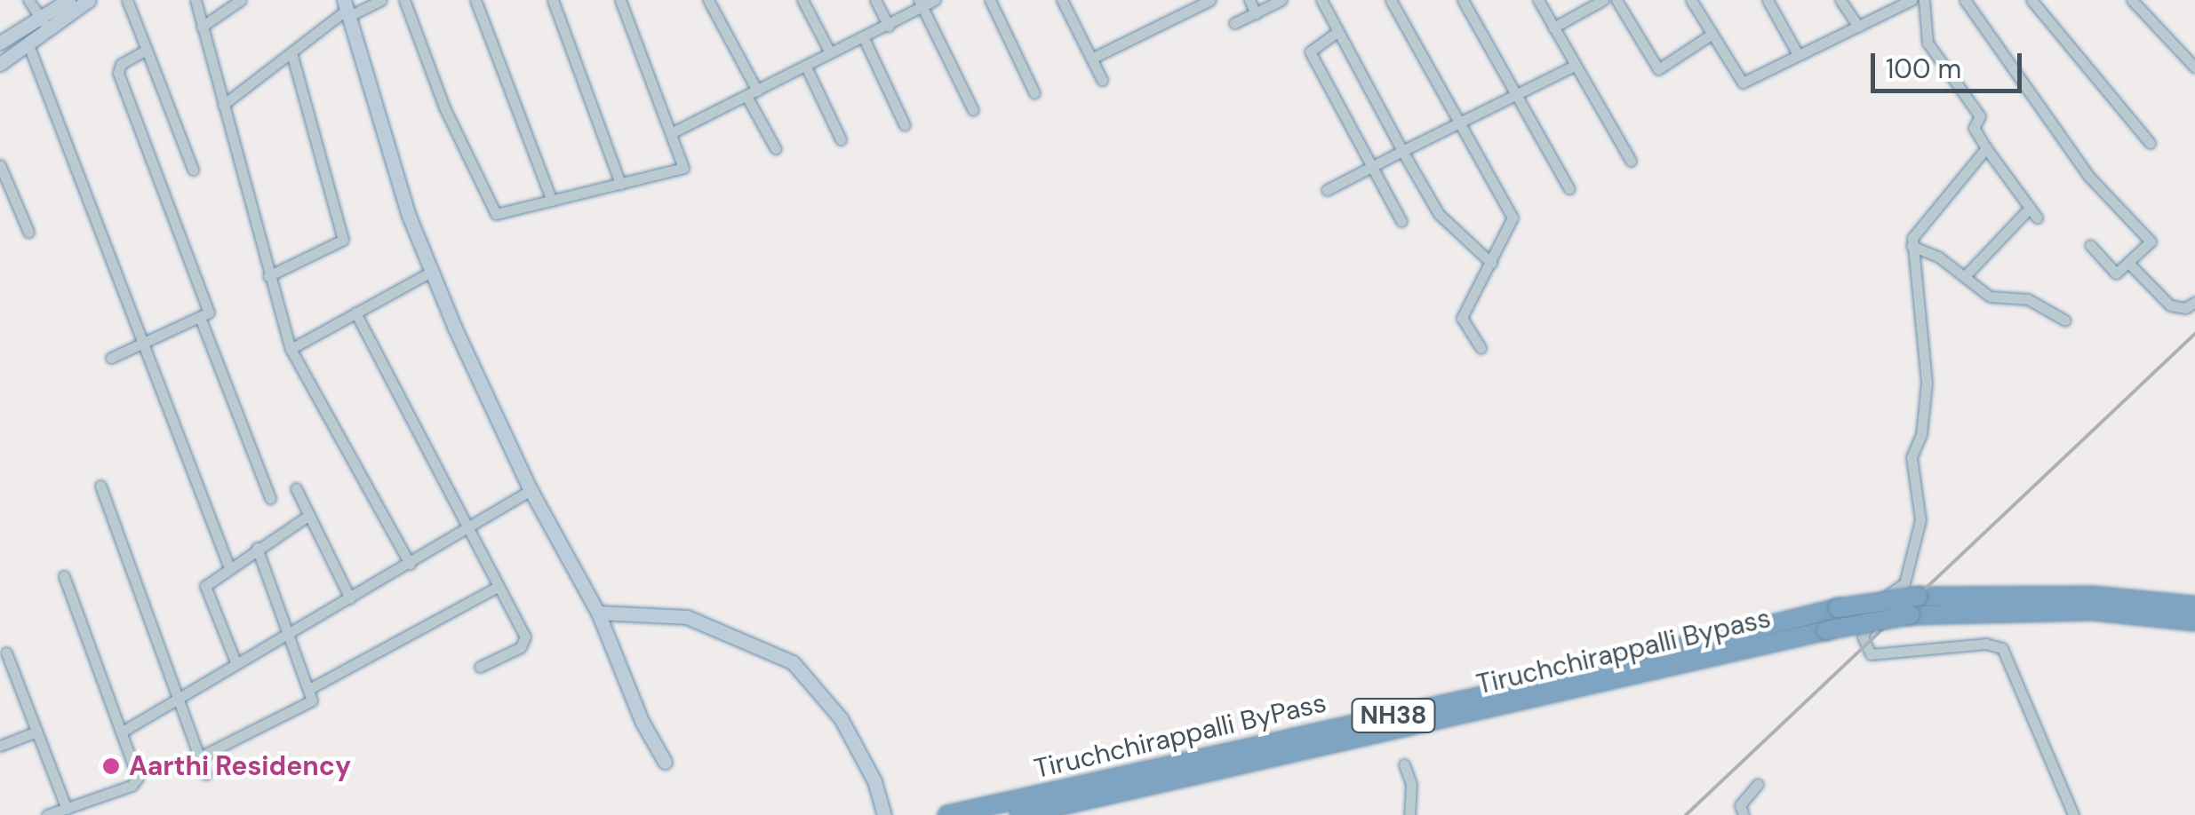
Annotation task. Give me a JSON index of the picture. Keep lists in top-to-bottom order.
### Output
{
  "streets": {
    "highway": ["Tiruchchirappalli Bypass", "NH38", "Tiruchchirappalli ByPass"]
  },
  "places": ["Aarthi Residency"],
  "scale_bar": "100 m"
}
